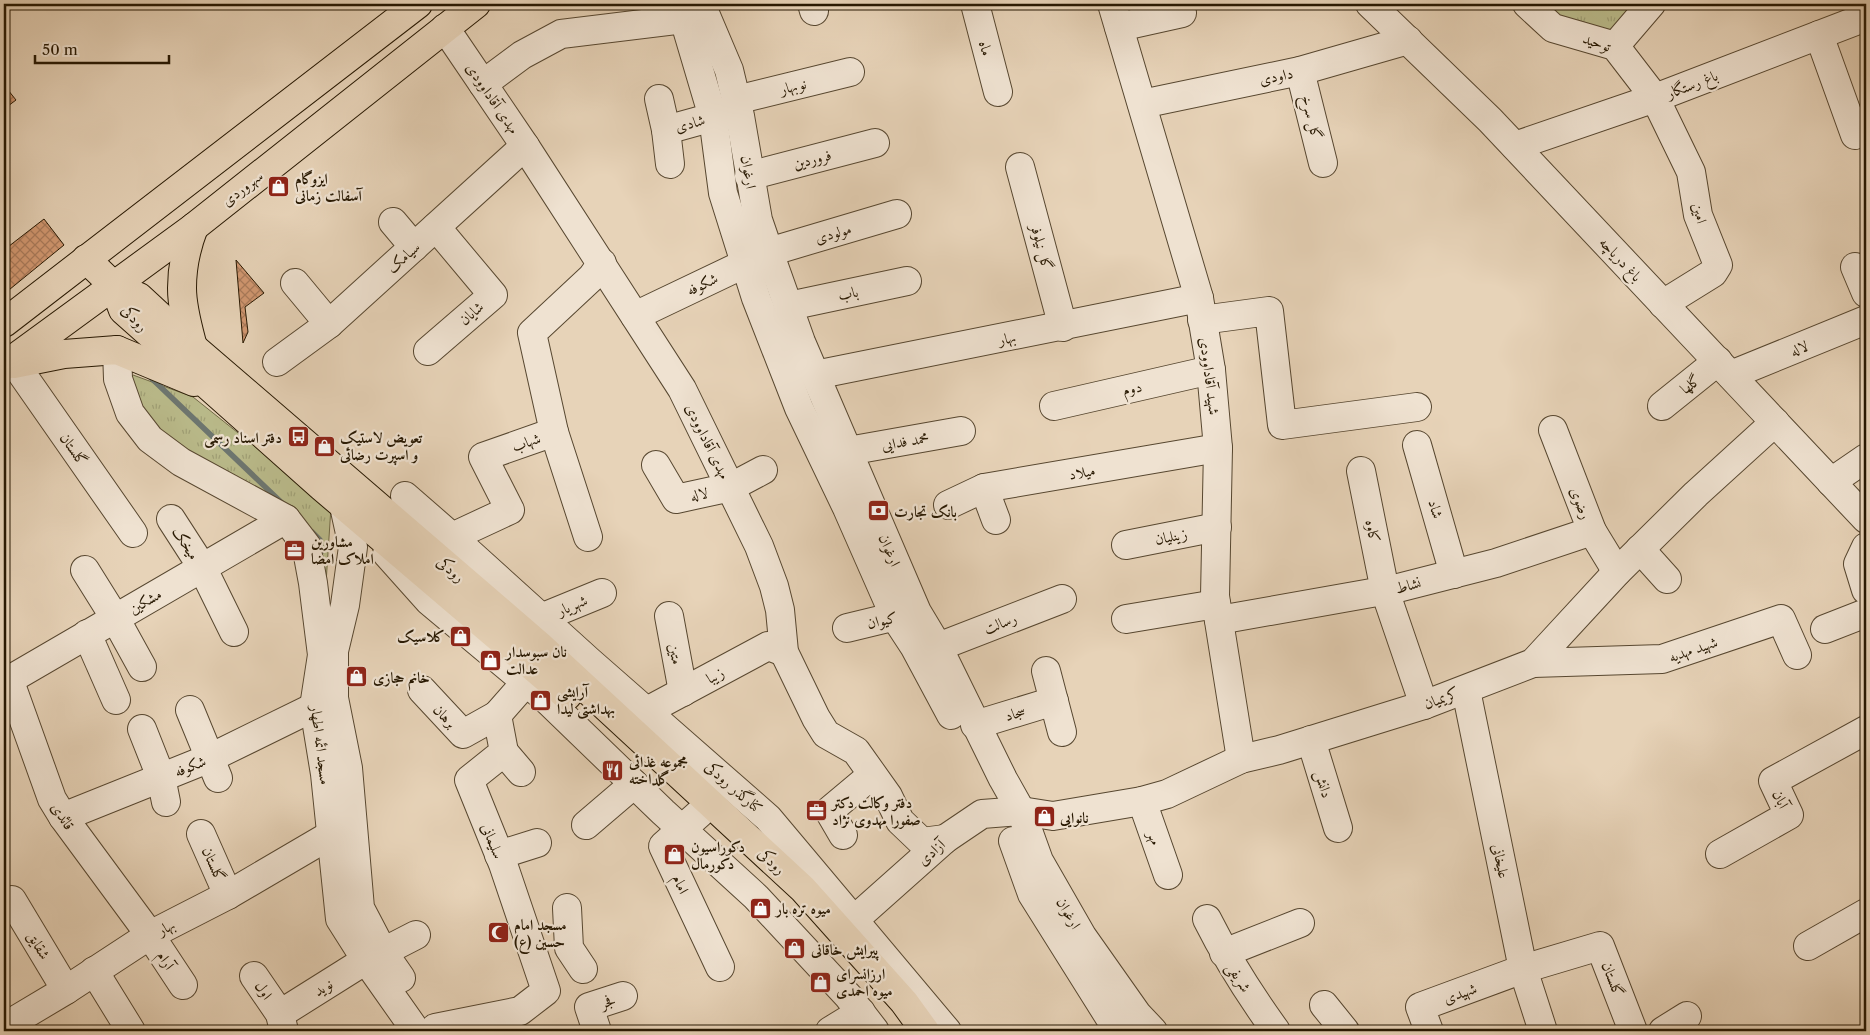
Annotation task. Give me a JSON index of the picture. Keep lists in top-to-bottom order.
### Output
{
  "streets": {
    "main road": ["سهروردی", "رودکی"],
    "street": [
      "توحید",
      "ماه",
      "داودی",
      "باغ رستگار",
      "نوبهار",
      "مهدی آقاداوودی",
      "گل سرخ",
      "شادی",
      "فروردین",
      "ارغوان",
      "امین",
      "مولودی",
      "گل نیلوفر",
      "سیامک",
      "باغ دریاچه",
      "شکوفه",
      "باب",
      "شایان",
      "بهار",
      "لاله",
      "شهید آقاداوودی",
      "گلها",
      "دوم",
      "محمد فدایی",
      "شهاب",
      "گلستان",
      "میلاد",
      "رضوی",
      "شاد",
      "کاوه",
      "زینلیان",
      "میخک",
      "نشاط",
      "مشکین",
      "شهریار",
      "کیوان",
      "رسالت",
      "شهید مهدیه",
      "متین",
      "زیبا",
      "کریمیان",
      "سجاد",
      "برهان",
      "مسجد ائمه اطهار",
      "دانش",
      "کنارگذر رودکی",
      "آبان",
      "قائدی",
      "مهر",
      "سلیمانی",
      "آزادی",
      "علیخانی",
      "امام",
      "شقایق",
      "آرام",
      "شریفی",
      "نوید",
      "اول",
      "شهیدی",
      "فجر"
    ]
  },
  "crossings": [
    ["توحید", "باغ رستگار"],
    ["توحید", "امین"],
    ["داودی", "گل سرخ"],
    ["داودی", "باغ دریاچه"],
    ["داودی", "شهید آقاداوودی"],
    ["باغ رستگار", "امین"],
    ["باغ رستگار", "باغ دریاچه"],
    ["نوبهار", "ارغوان"],
    ["مهدی آقاداوودی", "سهروردی"],
    ["مهدی آقاداوودی", "سیامک"],
    ["مهدی آقاداوودی", "شکوفه"],
    ["مهدی آقاداوودی", "لاله"],
    ["مهدی آقاداوودی", "شهاب"],
    ["مهدی آقاداوودی", "زیبا"],
    ["مهدی آقاداوودی", "آزادی"],
    ["شادی", "ارغوان"],
    ["فروردین", "ارغوان"],
    ["ارغوان", "مولودی"],
    ["ارغوان", "شکوفه"],
    ["ارغوان", "باب"],
    ["ارغوان", "بهار"],
    ["ارغوان", "محمد فدایی"],
    ["ارغوان", "کیوان"],
    ["ارغوان", "رسالت"],
    ["ارغوان", "کریمیان"],
    ["ارغوان", "سجاد"],
    ["ارغوان", "آزادی"],
    ["سهروردی", "رودکی"],
    ["سهروردی", "گلستان"],
    ["امین", "باغ دریاچه"],
    ["مولودی", "شکوفه"],
    ["گل نیلوفر", "بهار"],
    ["سیامک", "شایان"],
    ["باغ دریاچه", "لاله"],
    ["باغ دریاچه", "گلها"],
    ["باغ دریاچه", "کریمیان"],
    ["شکوفه", "مسجد ائمه اطهار"],
    ["شکوفه", "قائدی"],
    ["رودکی", "مسجد ائمه اطهار"],
    ["رودکی", "امام"],
    ["بهار", "شهید آقاداوودی"],
    ["بهار", "گلستان"],
    ["بهار", "مسجد ائمه اطهار"],
    ["بهار", "قائدی"],
    ["بهار", "شقایق"],
    ["بهار", "آرام"],
    ["لاله", "گلها"],
    ["شهید آقاداوودی", "دوم"],
    ["شهید آقاداوودی", "میلاد"],
    ["شهید آقاداوودی", "زینلیان"],
    ["شهید آقاداوودی", "نشاط"],
    ["شهید آقاداوودی", "کریمیان"],
    ["شهاب", "کنارگذر رودکی"],
    ["گلستان", "علیخانی"],
    ["گلستان", "شهیدی"],
    ["رضوی", "نشاط"],
    ["رضوی", "کریمیان"],
    ["شاد", "نشاط"],
    ["کاوه", "نشاط"],
    ["کاوه", "کریمیان"],
    ["میخک", "مشکین"],
    ["مشکین", "مسجد ائمه اطهار"],
    ["مشکین", "قائدی"],
    ["شهریار", "کنارگذر رودکی"],
    ["شهید مهدیه", "کریمیان"],
    ["متین", "زیبا"],
    ["زیبا", "کنارگذر رودکی"],
    ["کریمیان", "دانش"],
    ["کریمیان", "مهر"],
    ["کریمیان", "آزادی"],
    ["کریمیان", "علیخانی"],
    ["مسجد ائمه اطهار", "سلیمانی"],
    ["مسجد ائمه اطهار", "نوید"],
    ["کنارگذر رودکی", "آزادی"],
    ["قائدی", "آرام"],
    ["علیخانی", "شهیدی"],
    ["نوید", "اول"]
  ],
  "places": {
    "shop": [
      "ایزوگام آسفالت زمانی",
      "تعویض لاستیک و اسپرت رضائی",
      "کلاسیک",
      "نان سبوسدار عدالت",
      "خانم حجازی",
      "آرایشی بهداشتی لیدا",
      "نانوایی",
      "دکوراسیون دکورمال",
      "میوه تره بار",
      "پیرایش خاقانی",
      "ارزانسرای میوه احمدی"
    ],
    "bus stop": ["دفتر اسناد رسمی"],
    "bank": ["بانک تجارت"],
    "office": ["مشاورین املاک امضا", "دفتر وکالت دکتر صفورا مهدوی نژاد"],
    "restaurant": ["مجموعه غذائی گلداخته"],
    "mosque": ["مسجد امام حسین (ع)"]
  },
  "scale_bar": "50 m"
}
